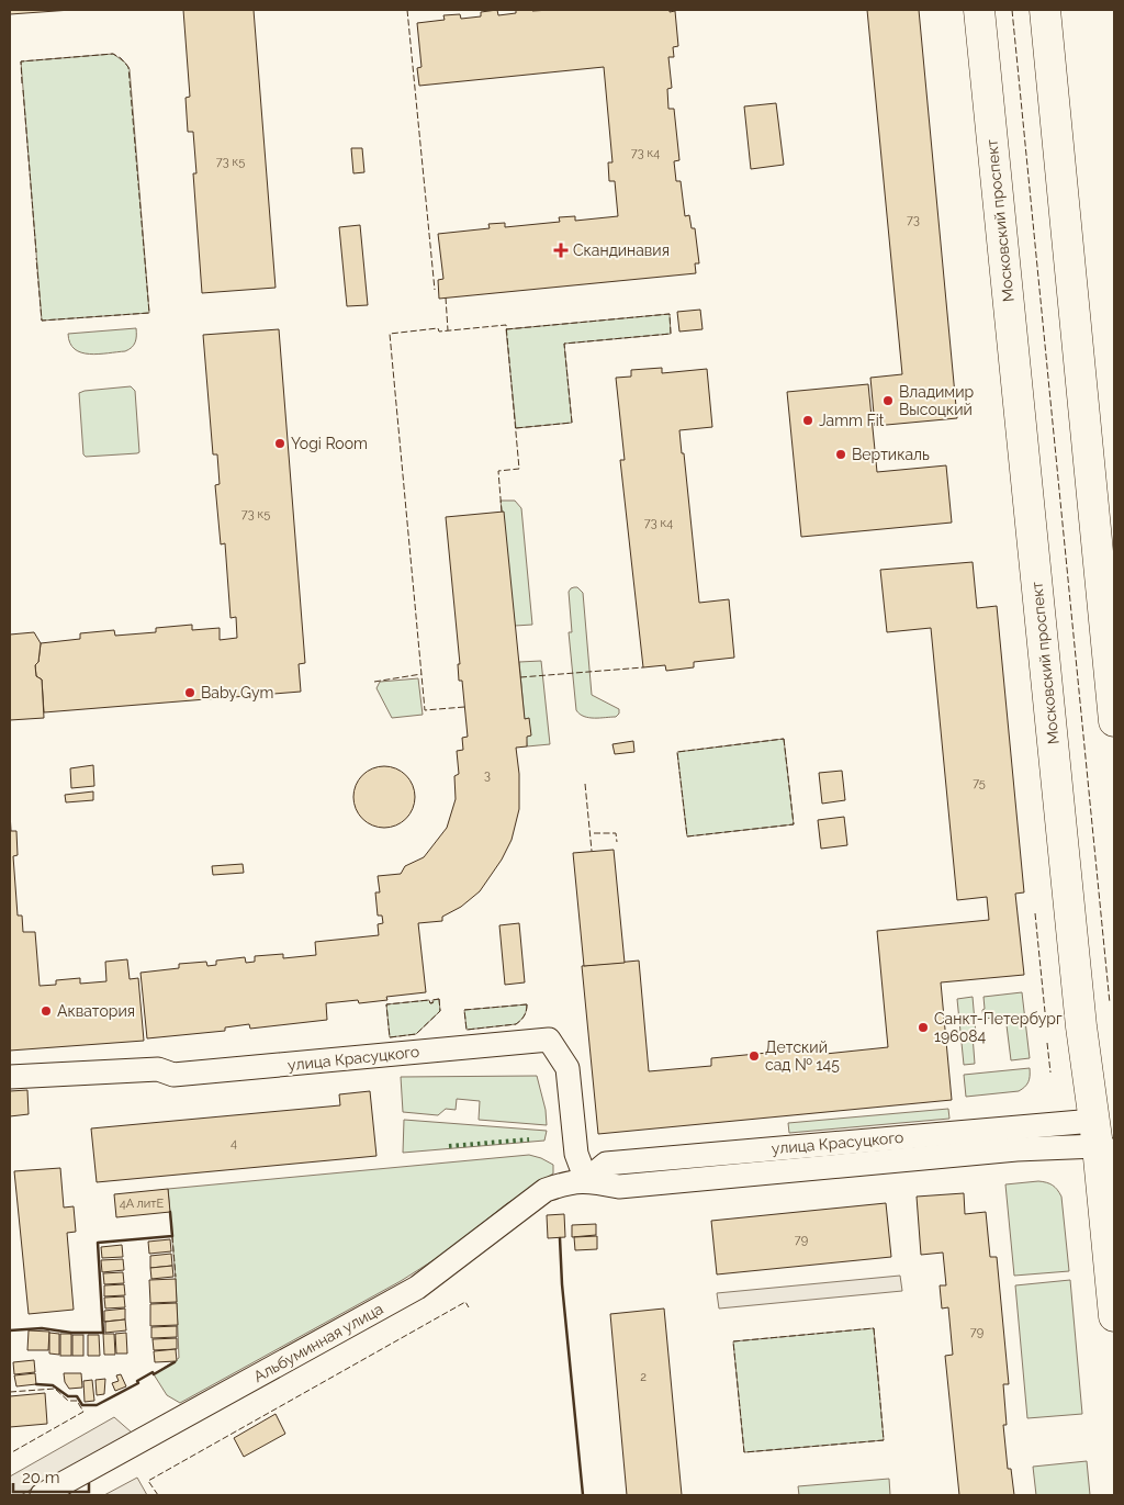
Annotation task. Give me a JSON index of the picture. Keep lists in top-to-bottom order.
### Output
{
  "streets": {
    "main road": ["Московский проспект"],
    "street": ["улица Красуцкого", "Альбуминная улица"]
  },
  "crossings": [
    ["Московский проспект", "улица Красуцкого"],
    ["улица Красуцкого", "Альбуминная улица"]
  ],
  "places": {
    "health": ["Скандинавия"],
    "other": [
      "Владимир Высоцкий",
      "Jamm Fit",
      "Yogi Room",
      "Вертикаль",
      "Baby Gym",
      "Акватория",
      "Санкт-Петербург 196084",
      "Детский сад № 145"
    ]
  },
  "house_numbers": [
    "73 к4",
    "73 к5",
    "73",
    "73 к5",
    "73 к4",
    "3",
    "75",
    "4",
    "4А литЕ",
    "79",
    "79",
    "2"
  ],
  "scale_bar": "20 m"
}
